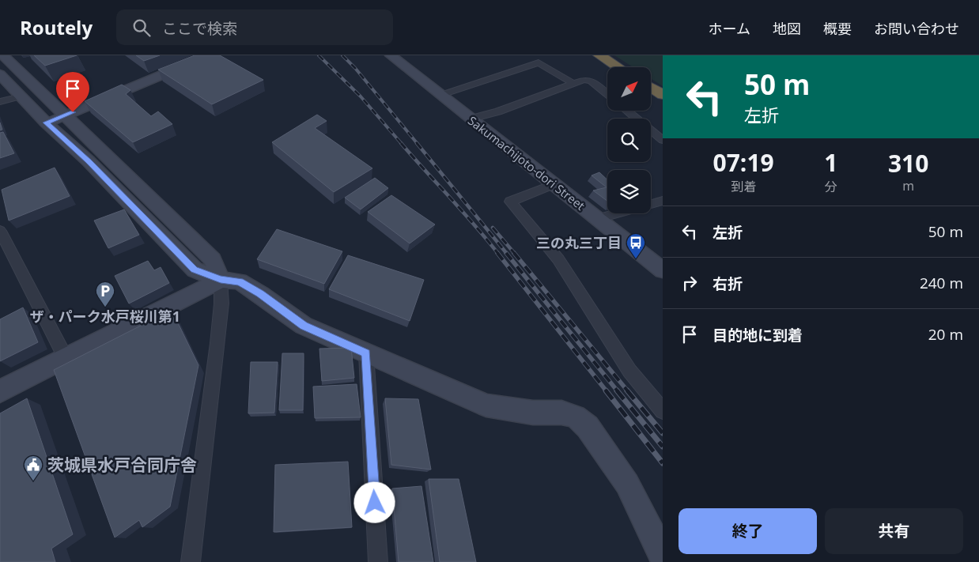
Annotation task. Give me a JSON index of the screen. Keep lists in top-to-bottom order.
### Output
{
  "streets": {
    "street": ["Sakumachijoto-dori Street"]
  },
  "places": {
    "bus stop": ["三の丸三丁目"],
    "parking": ["ザ・パーク水戸桜川第1"],
    "public building": ["茨城県水戸合同庁舎"]
  },
  "north": "top right",
  "page": {
    "header": "Routely",
    "search": "ここで検索",
    "nav": [
      "ホーム",
      "地図",
      "概要",
      "お問い合わせ"
    ],
    "turn": ["50 m", "左折"],
    "eta": [
      "07:19",
      "到着",
      "1",
      "分",
      "310",
      "m"
    ],
    "list": [
      {
        "name": "左折",
        "value": "50 m"
      },
      {
        "name": "右折",
        "value": "240 m"
      },
      {
        "name": "目的地に到着",
        "value": "20 m"
      }
    ],
    "buttons": ["終了", "共有"]
  }
}
